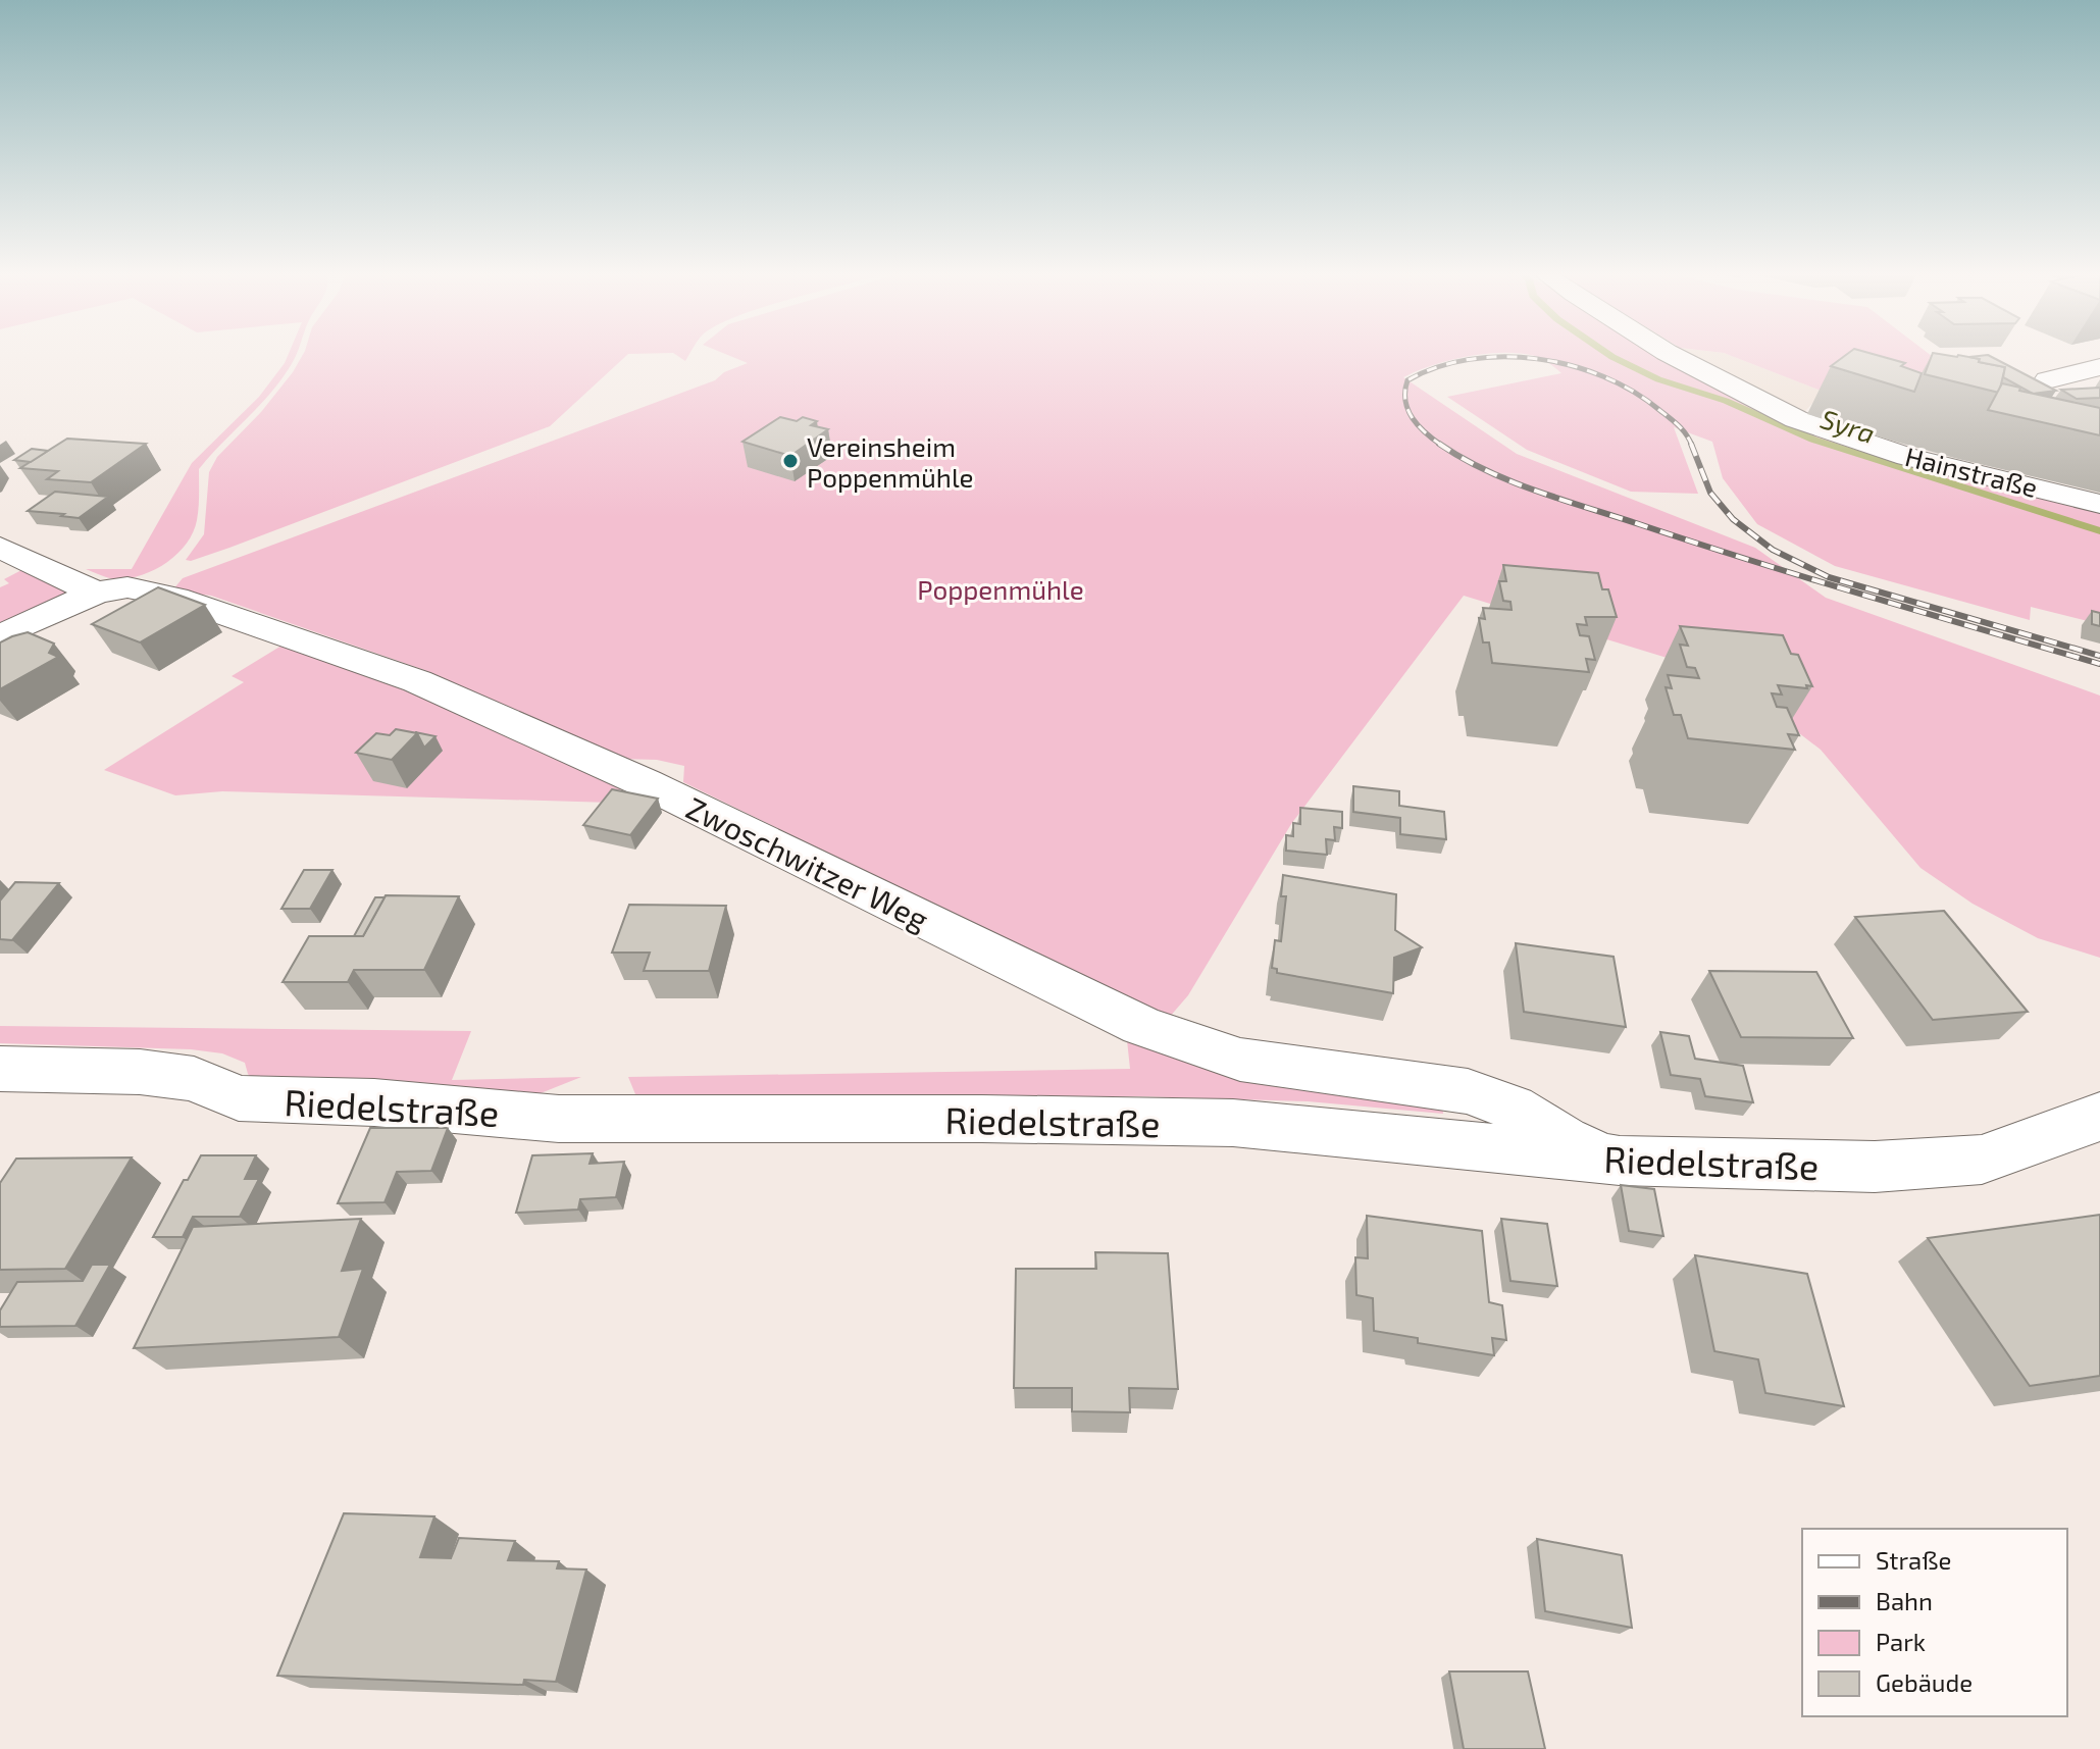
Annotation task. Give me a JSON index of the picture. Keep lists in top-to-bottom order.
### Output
{
  "streets": {
    "street": ["Hainstraße", "Zwoschwitzer Weg", "Riedelstraße"]
  },
  "crossings": [
    ["Zwoschwitzer Weg", "Riedelstraße"]
  ],
  "water": ["Syra"],
  "parks": ["Poppenmühle"],
  "places": ["Vereinsheim Poppenmühle"],
  "legend": [
    "Straße",
    "Bahn",
    "Park",
    "Gebäude"
  ]
}
